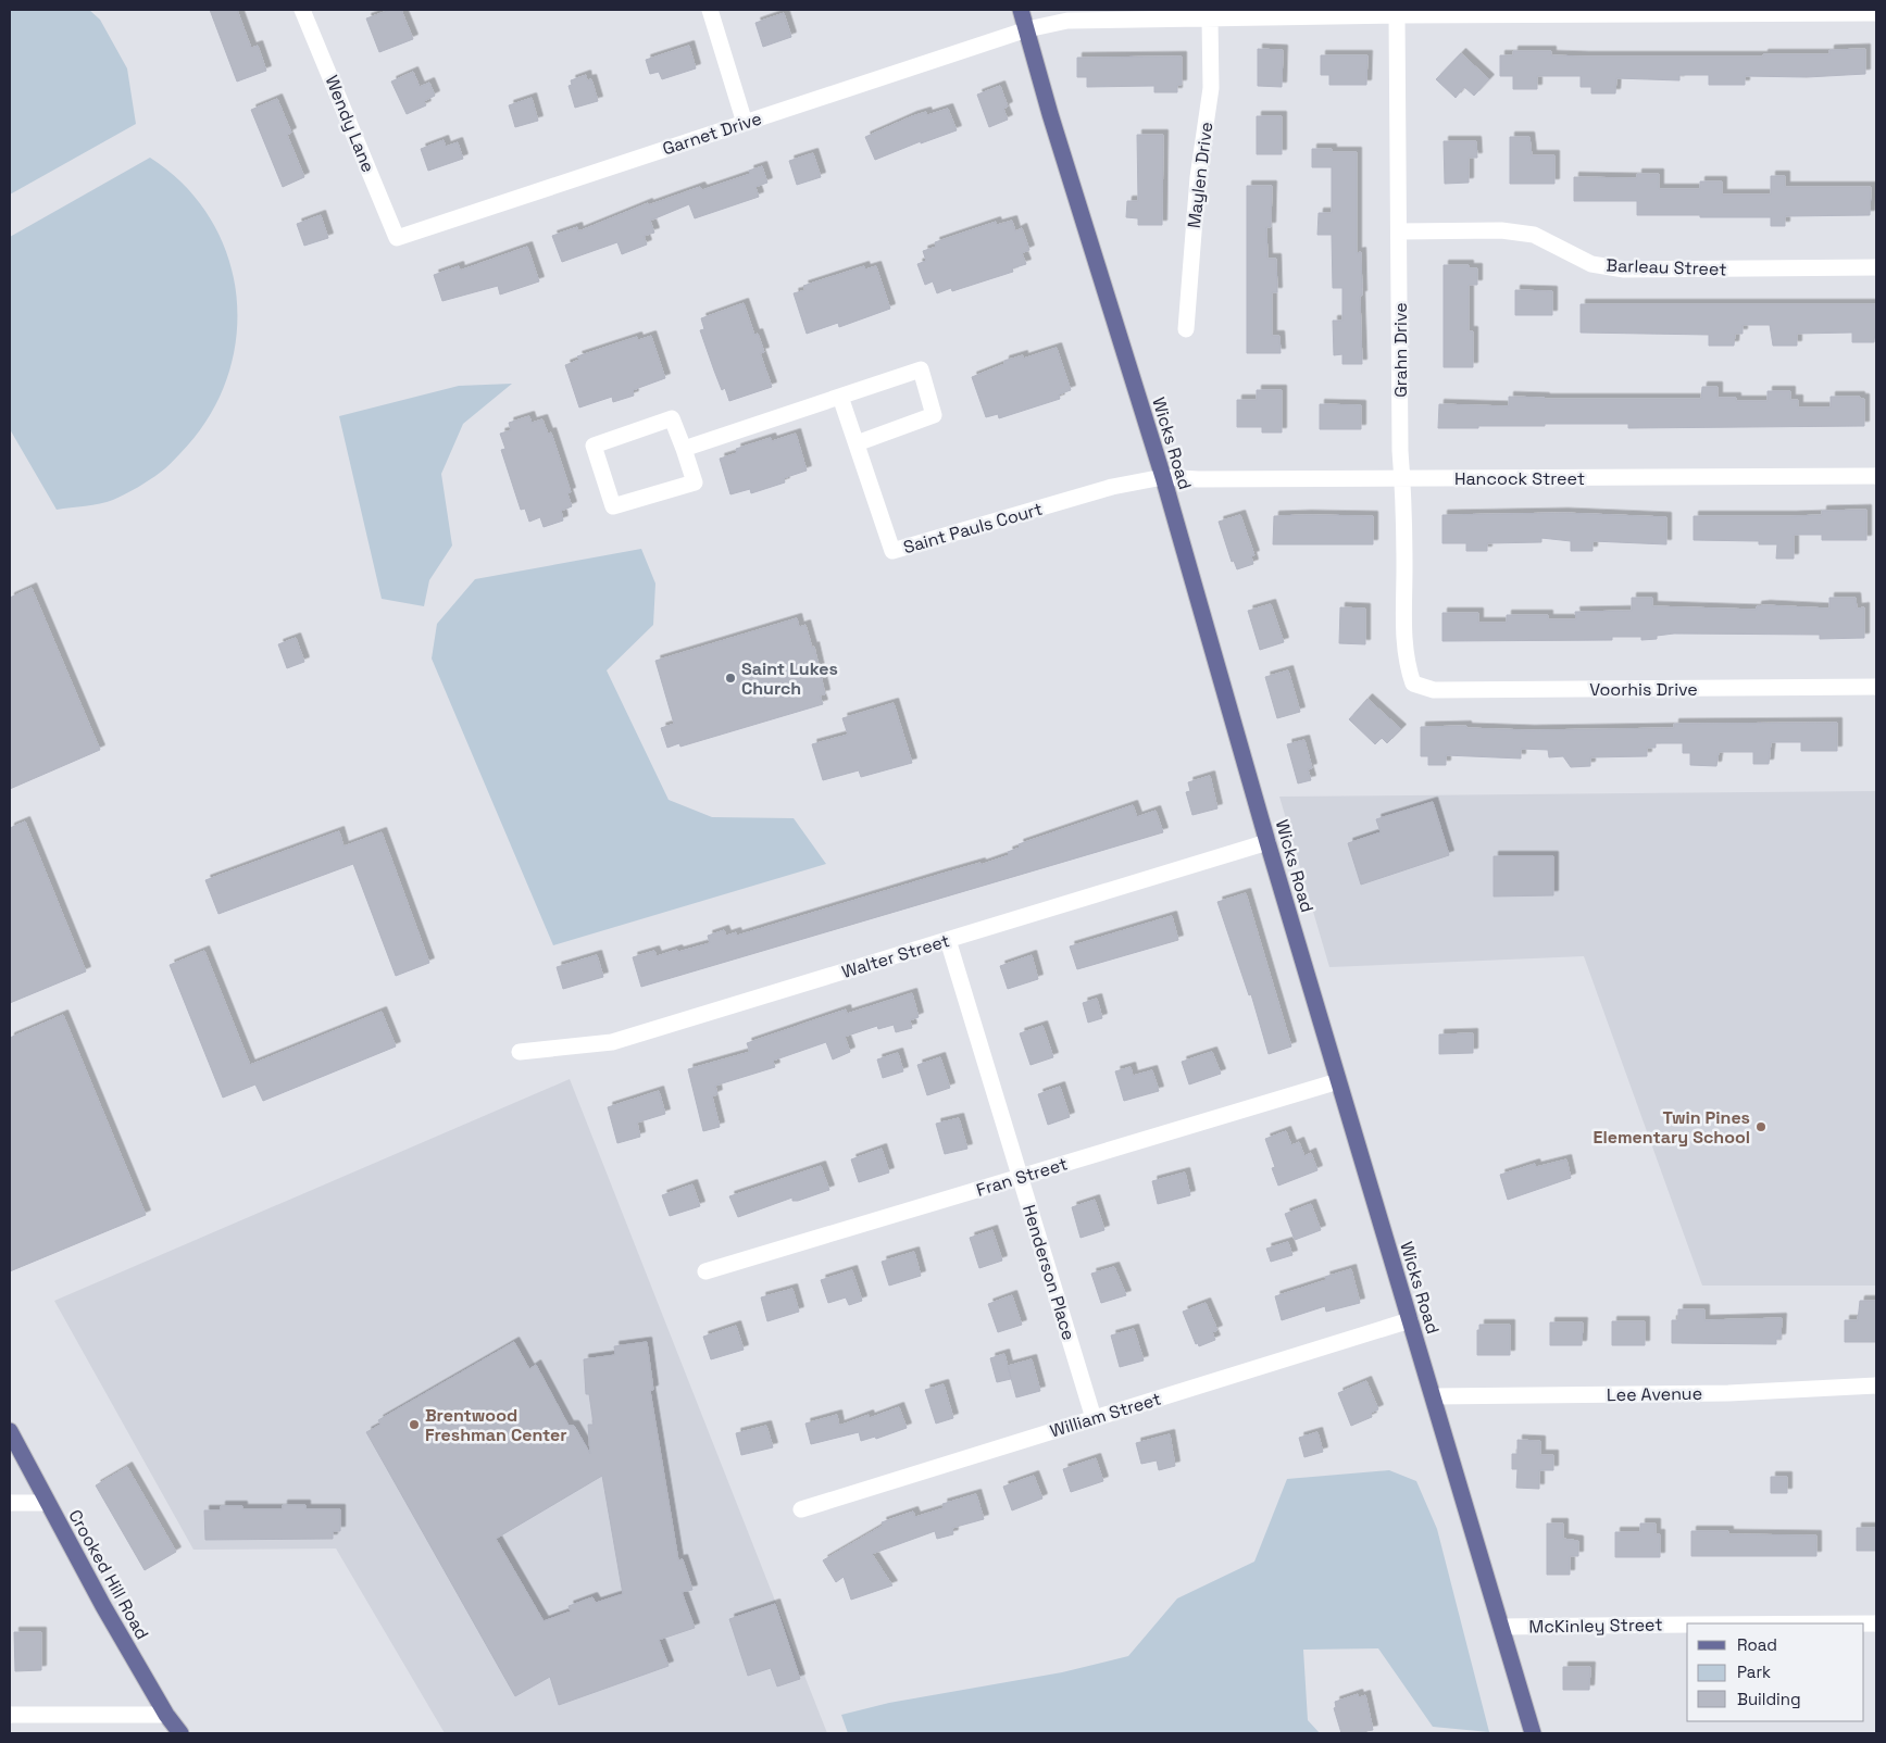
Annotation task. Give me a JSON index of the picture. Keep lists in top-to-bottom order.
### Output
{
  "streets": {
    "main road": ["Wicks Road", "Crooked Hill Road"],
    "street": [
      "Wendy Lane",
      "Garnet Drive",
      "Maylen Drive",
      "Barleau Street",
      "Grahn Drive",
      "Hancock Street",
      "Saint Pauls Court",
      "Voorhis Drive",
      "Walter Street",
      "Fran Street",
      "Henderson Place",
      "Lee Avenue",
      "William Street",
      "McKinley Street"
    ]
  },
  "crossings": [
    ["Wendy Lane", "Garnet Drive"],
    ["Garnet Drive", "Maylen Drive"],
    ["Garnet Drive", "Grahn Drive"],
    ["Garnet Drive", "Wicks Road"],
    ["Barleau Street", "Grahn Drive"],
    ["Grahn Drive", "Hancock Street"],
    ["Grahn Drive", "Voorhis Drive"],
    ["Wicks Road", "Hancock Street"],
    ["Wicks Road", "Saint Pauls Court"],
    ["Wicks Road", "Walter Street"],
    ["Wicks Road", "Fran Street"],
    ["Wicks Road", "Lee Avenue"],
    ["Wicks Road", "William Street"],
    ["Wicks Road", "McKinley Street"],
    ["Hancock Street", "Saint Pauls Court"],
    ["Walter Street", "Henderson Place"],
    ["Fran Street", "Henderson Place"],
    ["Henderson Place", "William Street"]
  ],
  "places": ["Saint Lukes Church", "Twin Pines Elementary School", "Brentwood Freshman Center"],
  "legend": ["Road", "Park", "Building"]
}
